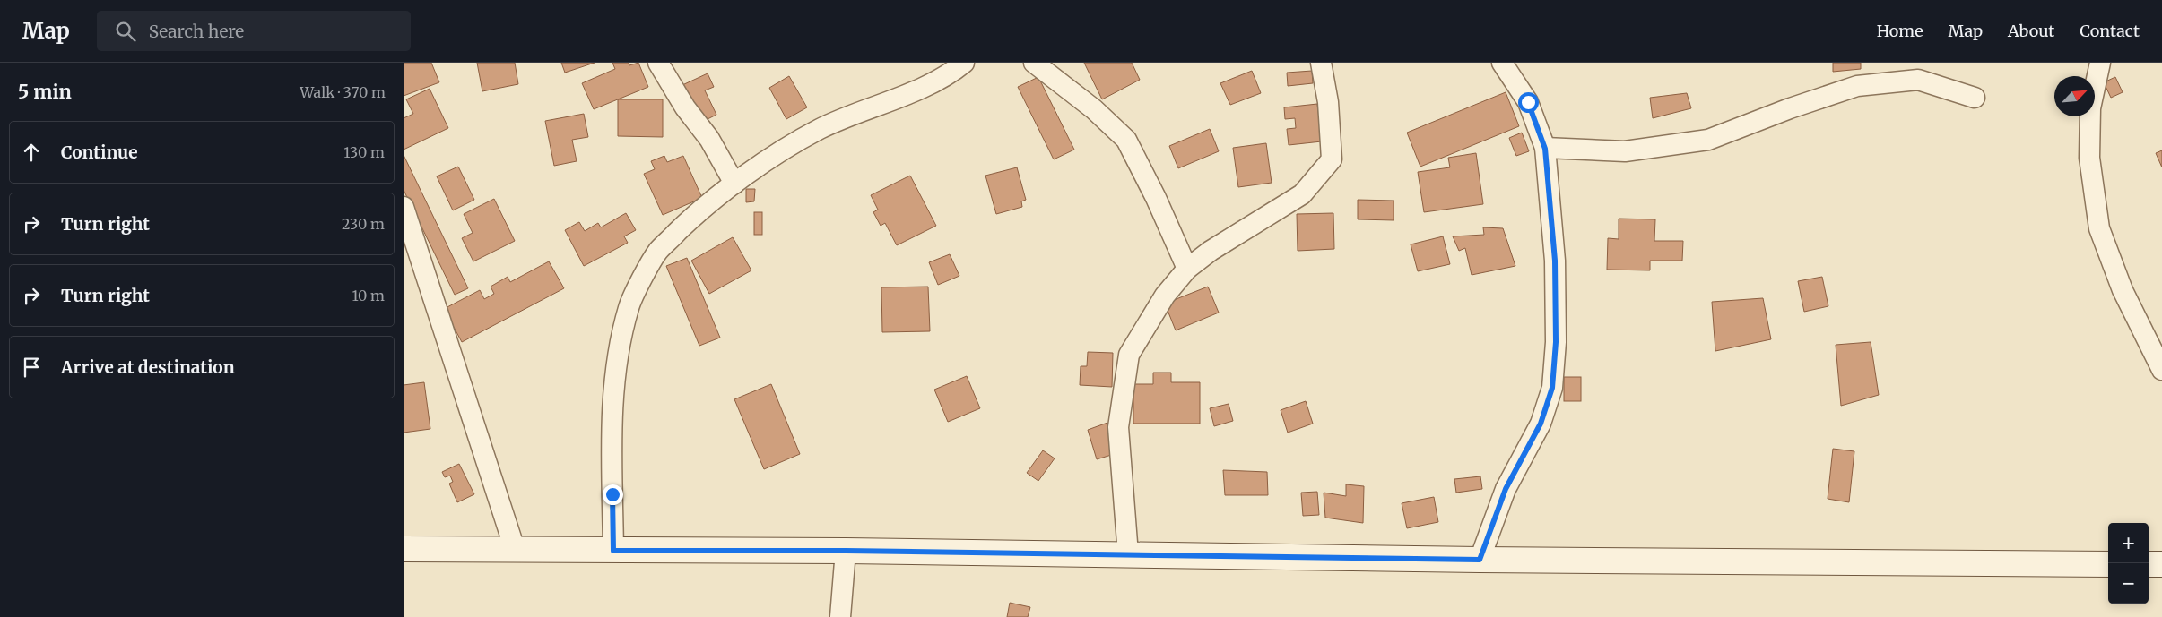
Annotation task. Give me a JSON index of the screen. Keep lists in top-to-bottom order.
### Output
{
  "north": "top right",
  "page": {
    "header": "Map",
    "search": "Search here",
    "nav": [
      "Home",
      "Map",
      "About",
      "Contact"
    ],
    "heading": ["5 min", "Walk · 370 m"],
    "list": [
      ["Continue", "130 m"],
      ["Turn right", "230 m"],
      ["Turn right", "10 m"],
      "Arrive at destination"
    ],
    "map_buttons": ["+", "−"]
  }
}
